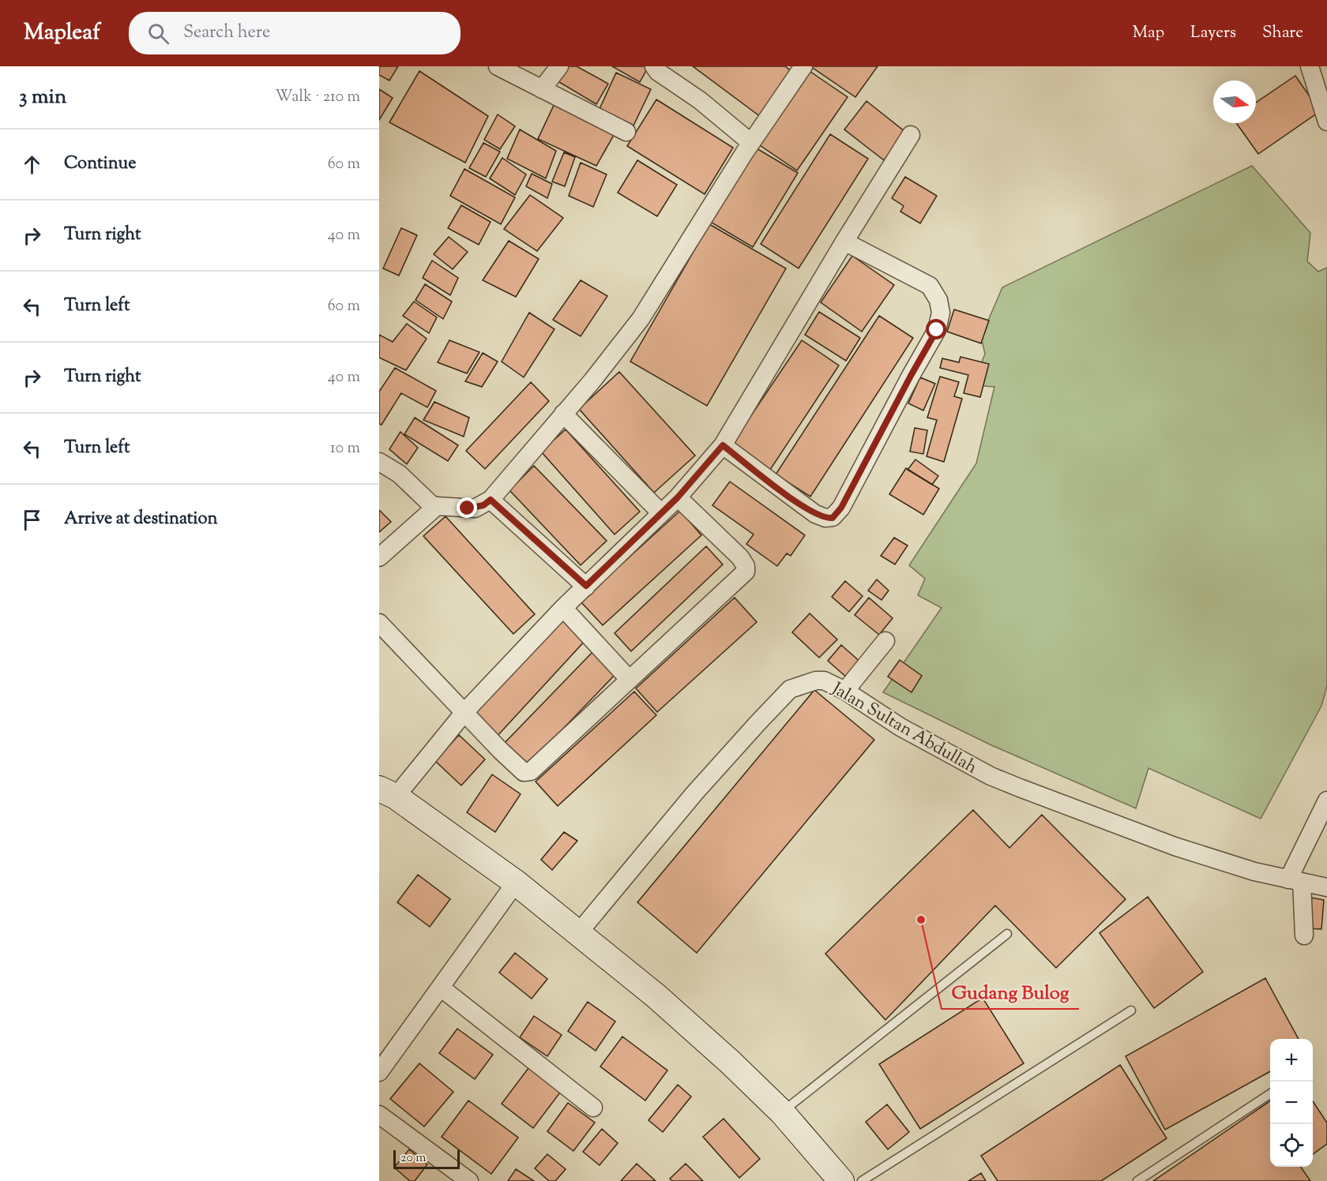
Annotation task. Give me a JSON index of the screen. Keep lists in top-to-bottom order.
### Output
{
  "streets": {
    "street": ["Jalan Sultan Abdullah"]
  },
  "places": ["Gudang Bulog"],
  "scale_bar": "20 m",
  "north": "right",
  "page": {
    "header": "Mapleaf",
    "search": "Search here",
    "nav": ["Map", "Layers", "Share"],
    "heading": ["3 min", "Walk · 210 m"],
    "list": [
      ["Continue", "60 m"],
      ["Turn right", "40 m"],
      ["Turn left", "60 m"],
      ["Turn right", "40 m"],
      ["Turn left", "10 m"],
      "Arrive at destination"
    ],
    "map_buttons": ["+", "−"],
    "scale": "20 m"
  }
}
